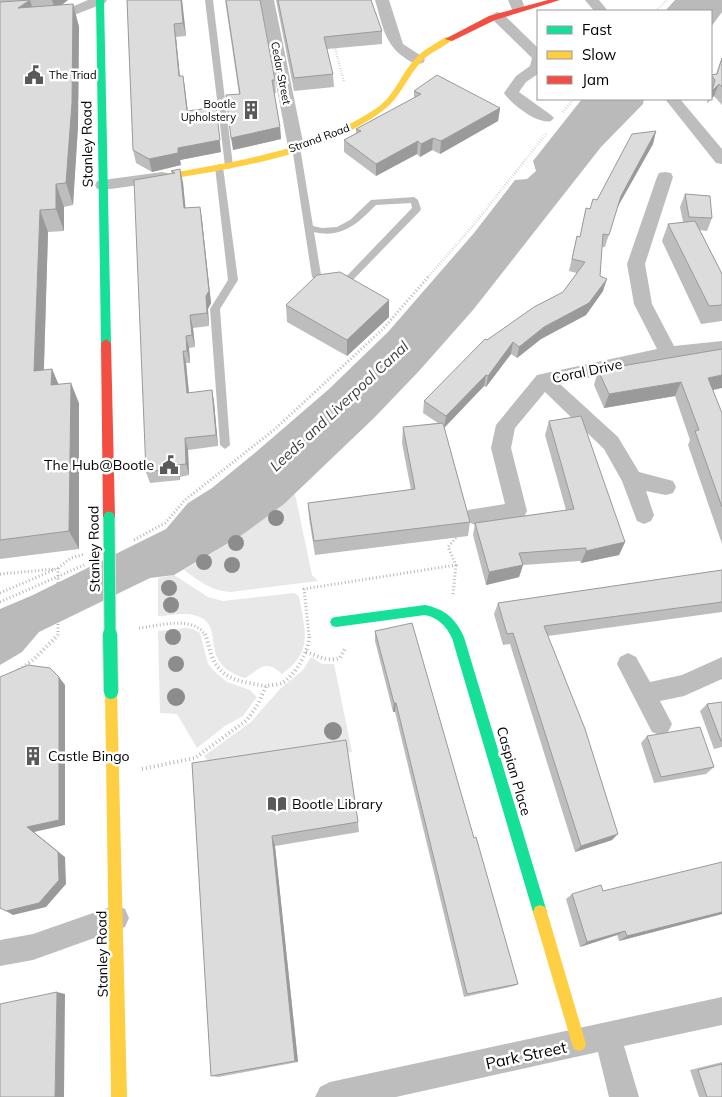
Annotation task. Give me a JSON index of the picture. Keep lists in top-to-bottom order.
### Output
{
  "streets": {
    "main road": ["Strand Road", "Stanley Road", "Caspian Place"],
    "street": ["Cedar Street", "Coral Drive", "Park Street"]
  },
  "crossings": [
    ["Cedar Street", "Strand Road"],
    ["Strand Road", "Stanley Road"],
    ["Caspian Place", "Park Street"]
  ],
  "water": ["Leeds and Liverpool Canal"],
  "places": {
    "public building": ["The Triad", "The Hub@Bootle"],
    "building": ["Bootle Upholstery", "Castle Bingo"],
    "library": ["Bootle Library"]
  },
  "legend": ["Fast", "Slow", "Jam"]
}
